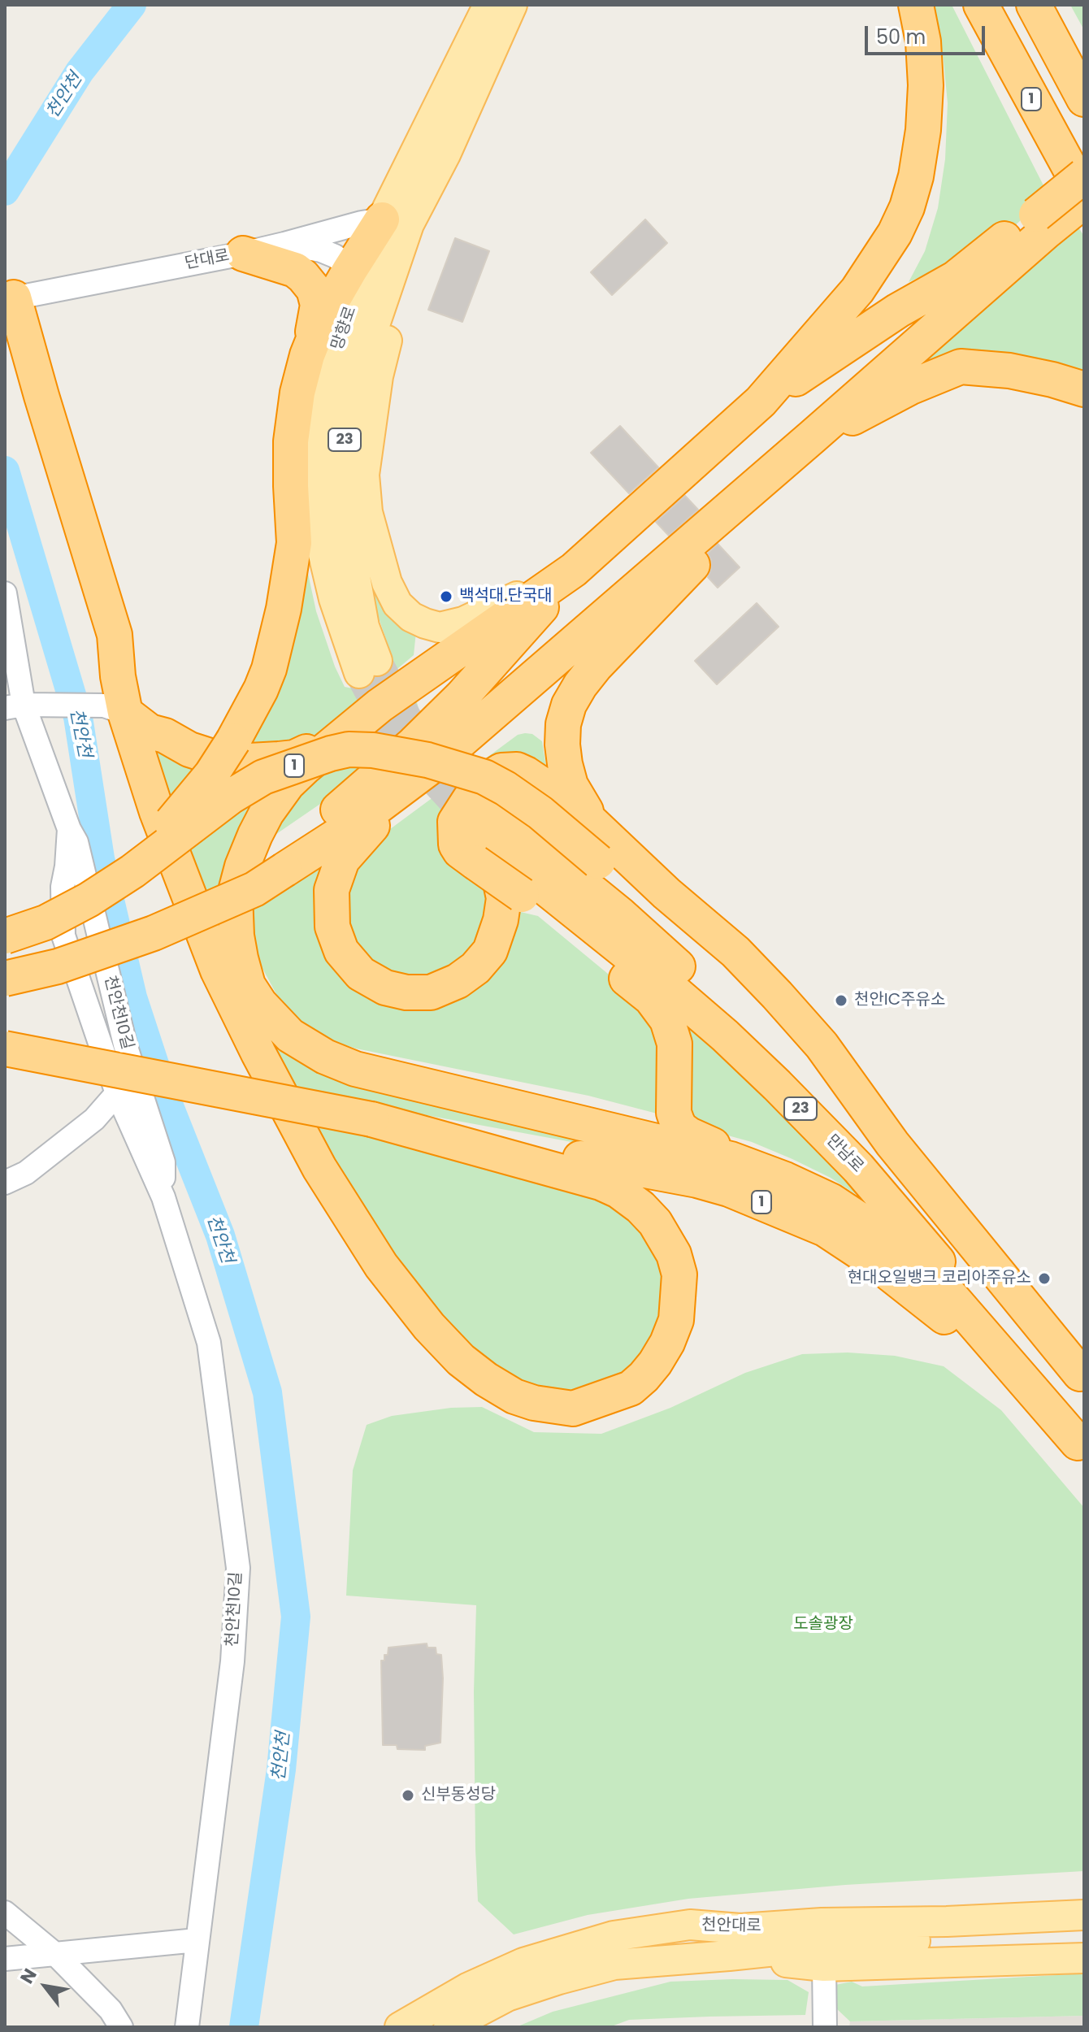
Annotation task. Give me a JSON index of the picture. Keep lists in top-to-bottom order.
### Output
{
  "streets": {
    "highway": ["1", "23", "만남로"],
    "main road": ["망향로", "천안대로"],
    "street": ["단대로", "천안천10길"]
  },
  "crossings": [
    ["1", "만남로"],
    ["단대로", "망향로"]
  ],
  "water": ["천안천"],
  "parks": ["도솔광장"],
  "places": [
    "백석대.단국대",
    "천안IC주유소",
    "현대오일뱅크 코리아주유소",
    "신부동성당"
  ],
  "scale_bar": "50 m",
  "north": "top left"
}
